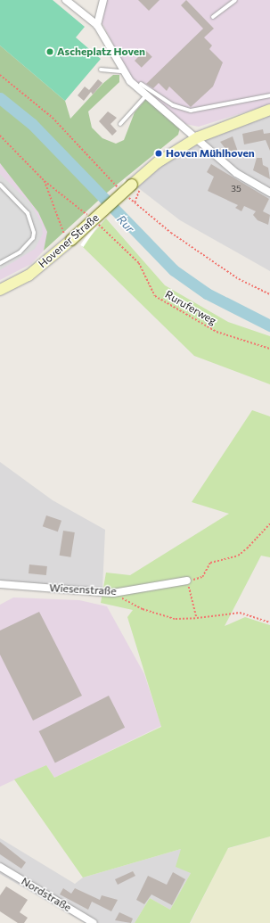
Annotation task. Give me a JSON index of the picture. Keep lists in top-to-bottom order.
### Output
{
  "streets": {
    "main road": ["Hovener Straße"],
    "street": ["Wiesenstraße", "Nordstraße"],
    "path": ["Ruruferweg"]
  },
  "water": ["Rur"],
  "places": ["Ascheplatz Hoven", "Hoven Mühlhoven"],
  "house_numbers": ["35"]
}
